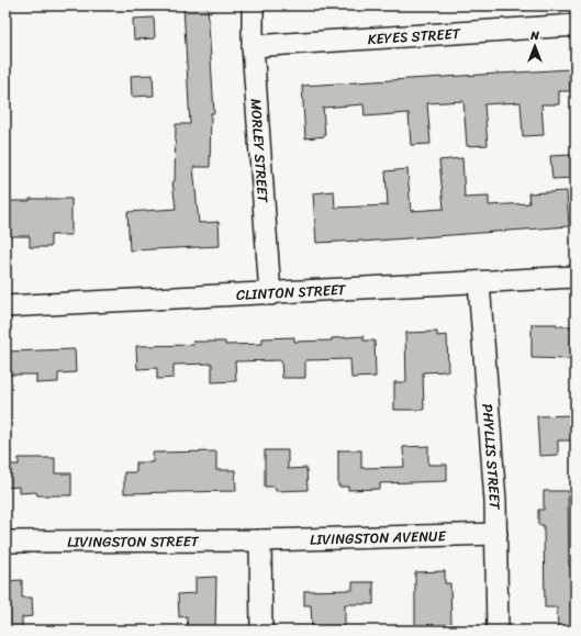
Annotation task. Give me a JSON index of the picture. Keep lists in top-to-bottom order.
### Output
{
  "streets": {
    "street": [
      "KEYES STREET",
      "MORLEY STREET",
      "CLINTON STREET",
      "PHYLLIS STREET",
      "LIVINGSTON AVENUE",
      "LIVINGSTON STREET"
    ]
  },
  "crossings": [
    ["KEYES STREET", "MORLEY STREET"],
    ["MORLEY STREET", "CLINTON STREET"],
    ["CLINTON STREET", "PHYLLIS STREET"],
    ["PHYLLIS STREET", "LIVINGSTON AVENUE"],
    ["LIVINGSTON AVENUE", "LIVINGSTON STREET"]
  ],
  "north": "top"
}
